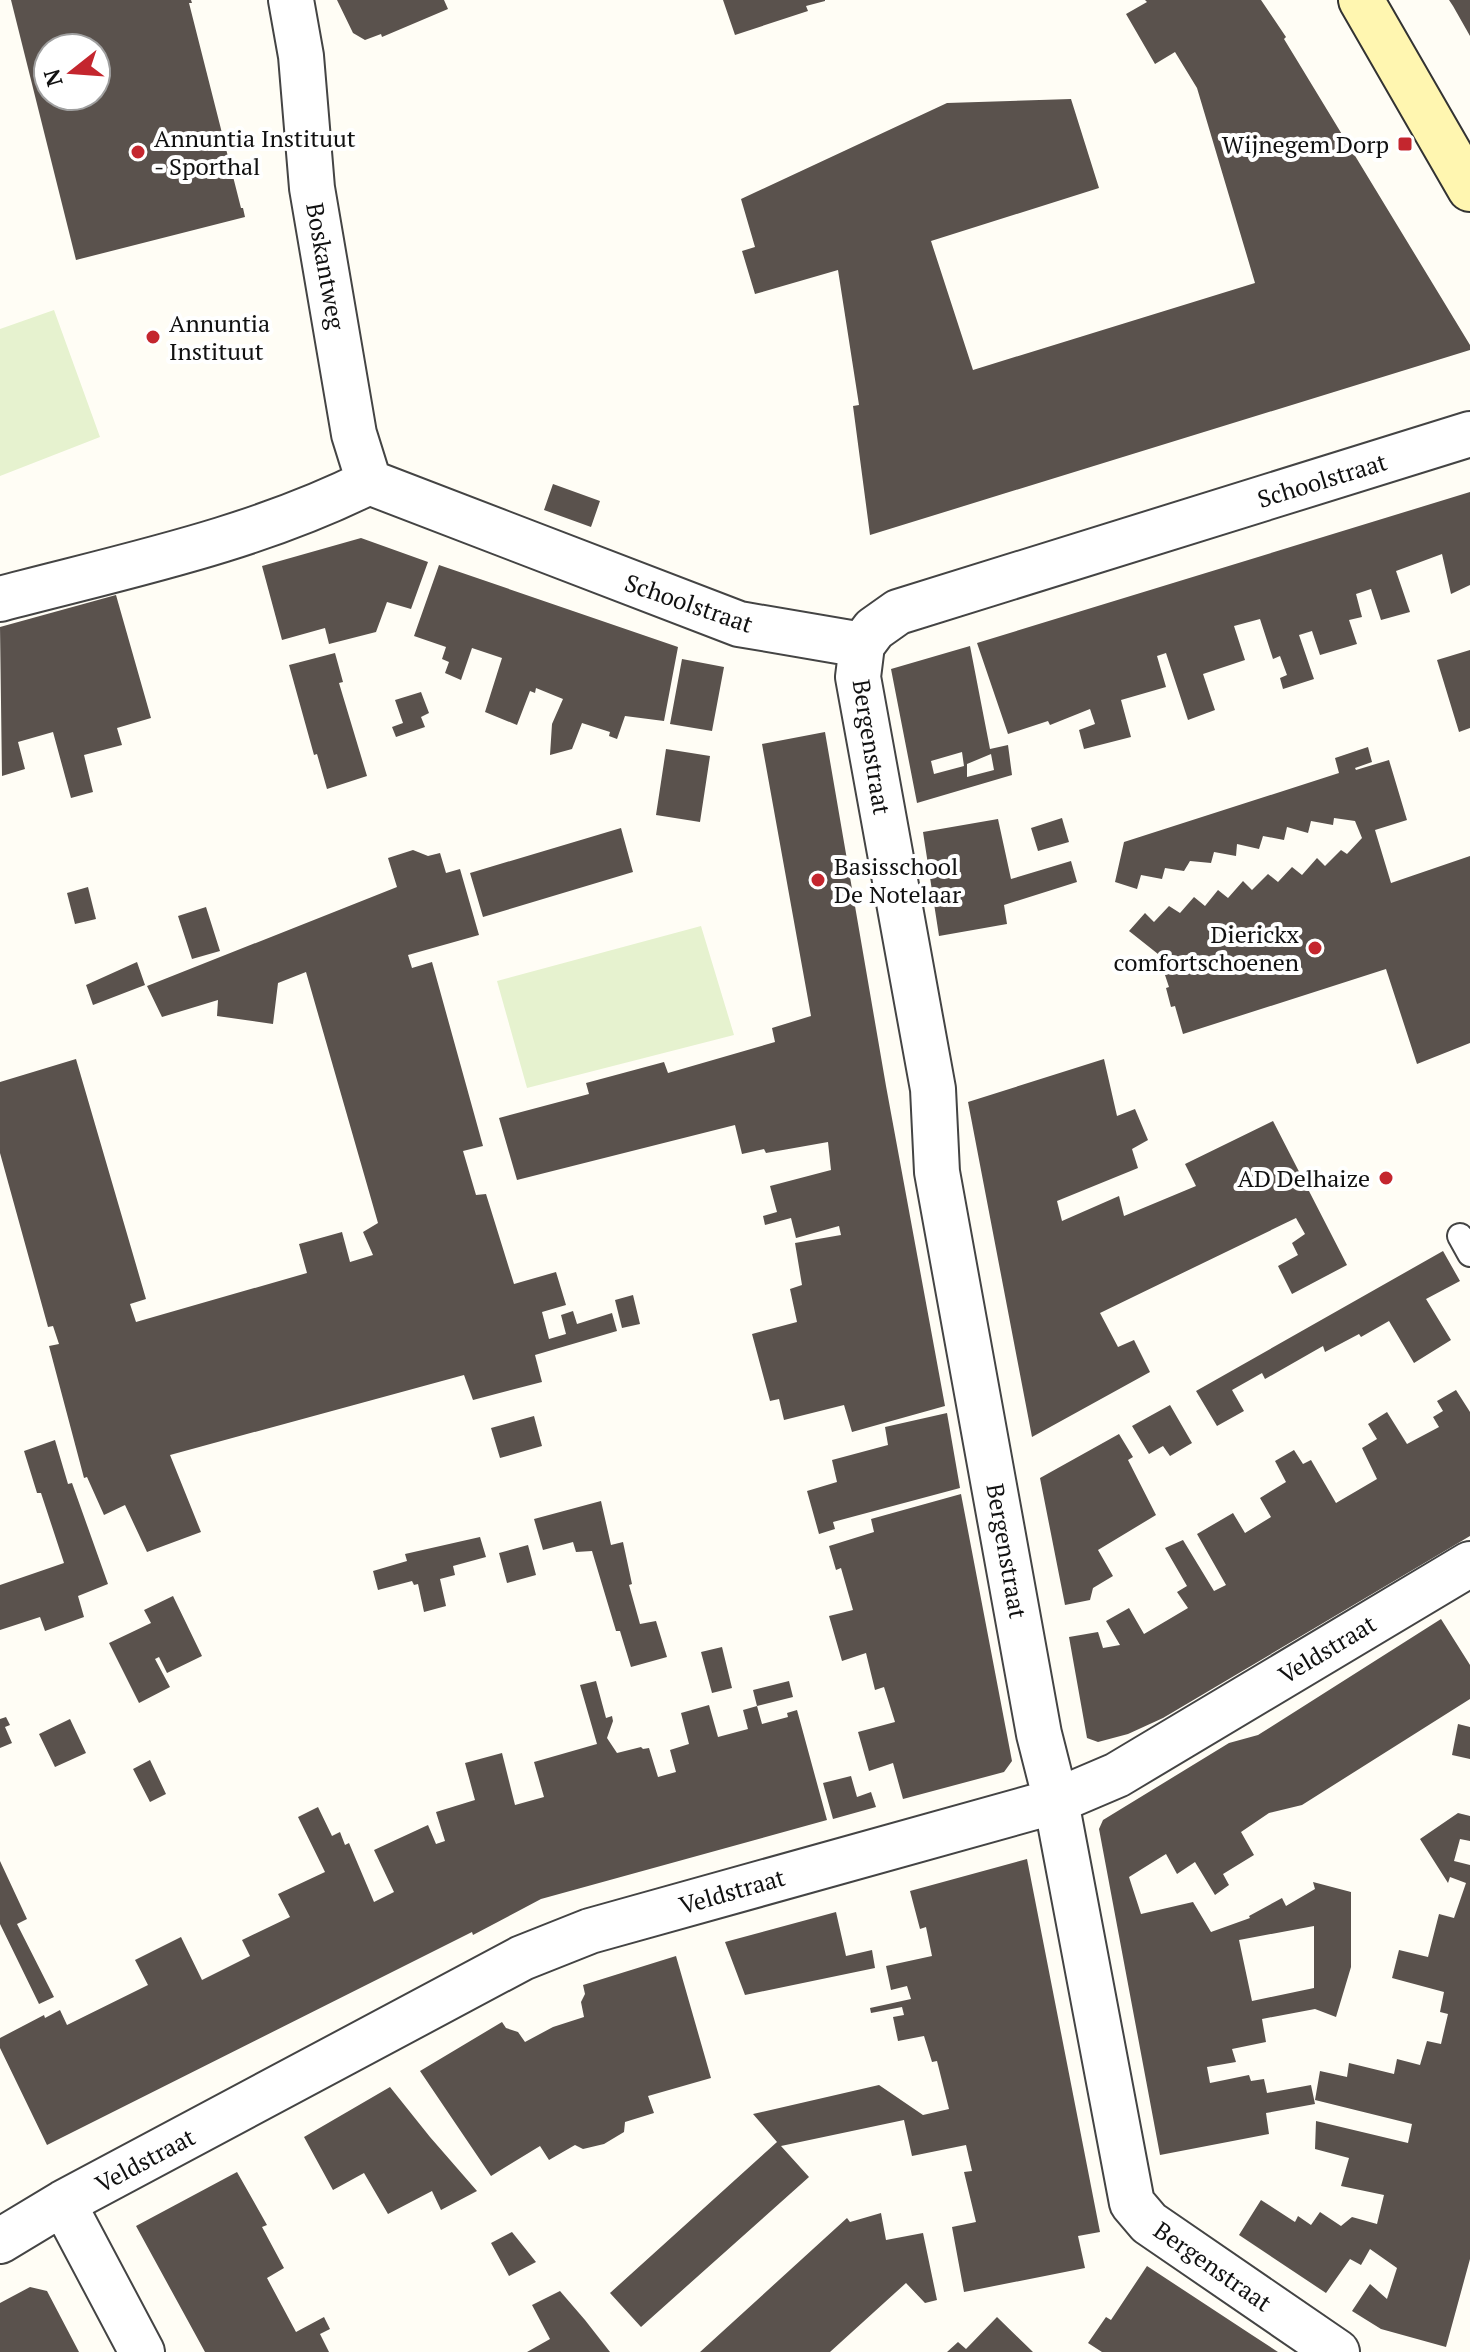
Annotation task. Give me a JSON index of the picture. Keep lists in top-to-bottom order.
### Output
{
  "streets": {
    "street": [
      "Boskantweg",
      "Schoolstraat",
      "Bergenstraat",
      "Veldstraat"
    ]
  },
  "crossings": [
    ["Boskantweg", "Schoolstraat"],
    ["Schoolstraat", "Bergenstraat"],
    ["Bergenstraat", "Veldstraat"]
  ],
  "places": {
    "transit": ["Wijnegem Dorp"],
    "other": [
      "Annuntia Instituut - Sporthal",
      "Annuntia Instituut",
      "Basisschool De Notelaar",
      "Dierickx comfortschoenen",
      "AD Delhaize"
    ]
  },
  "north": "left"
}
